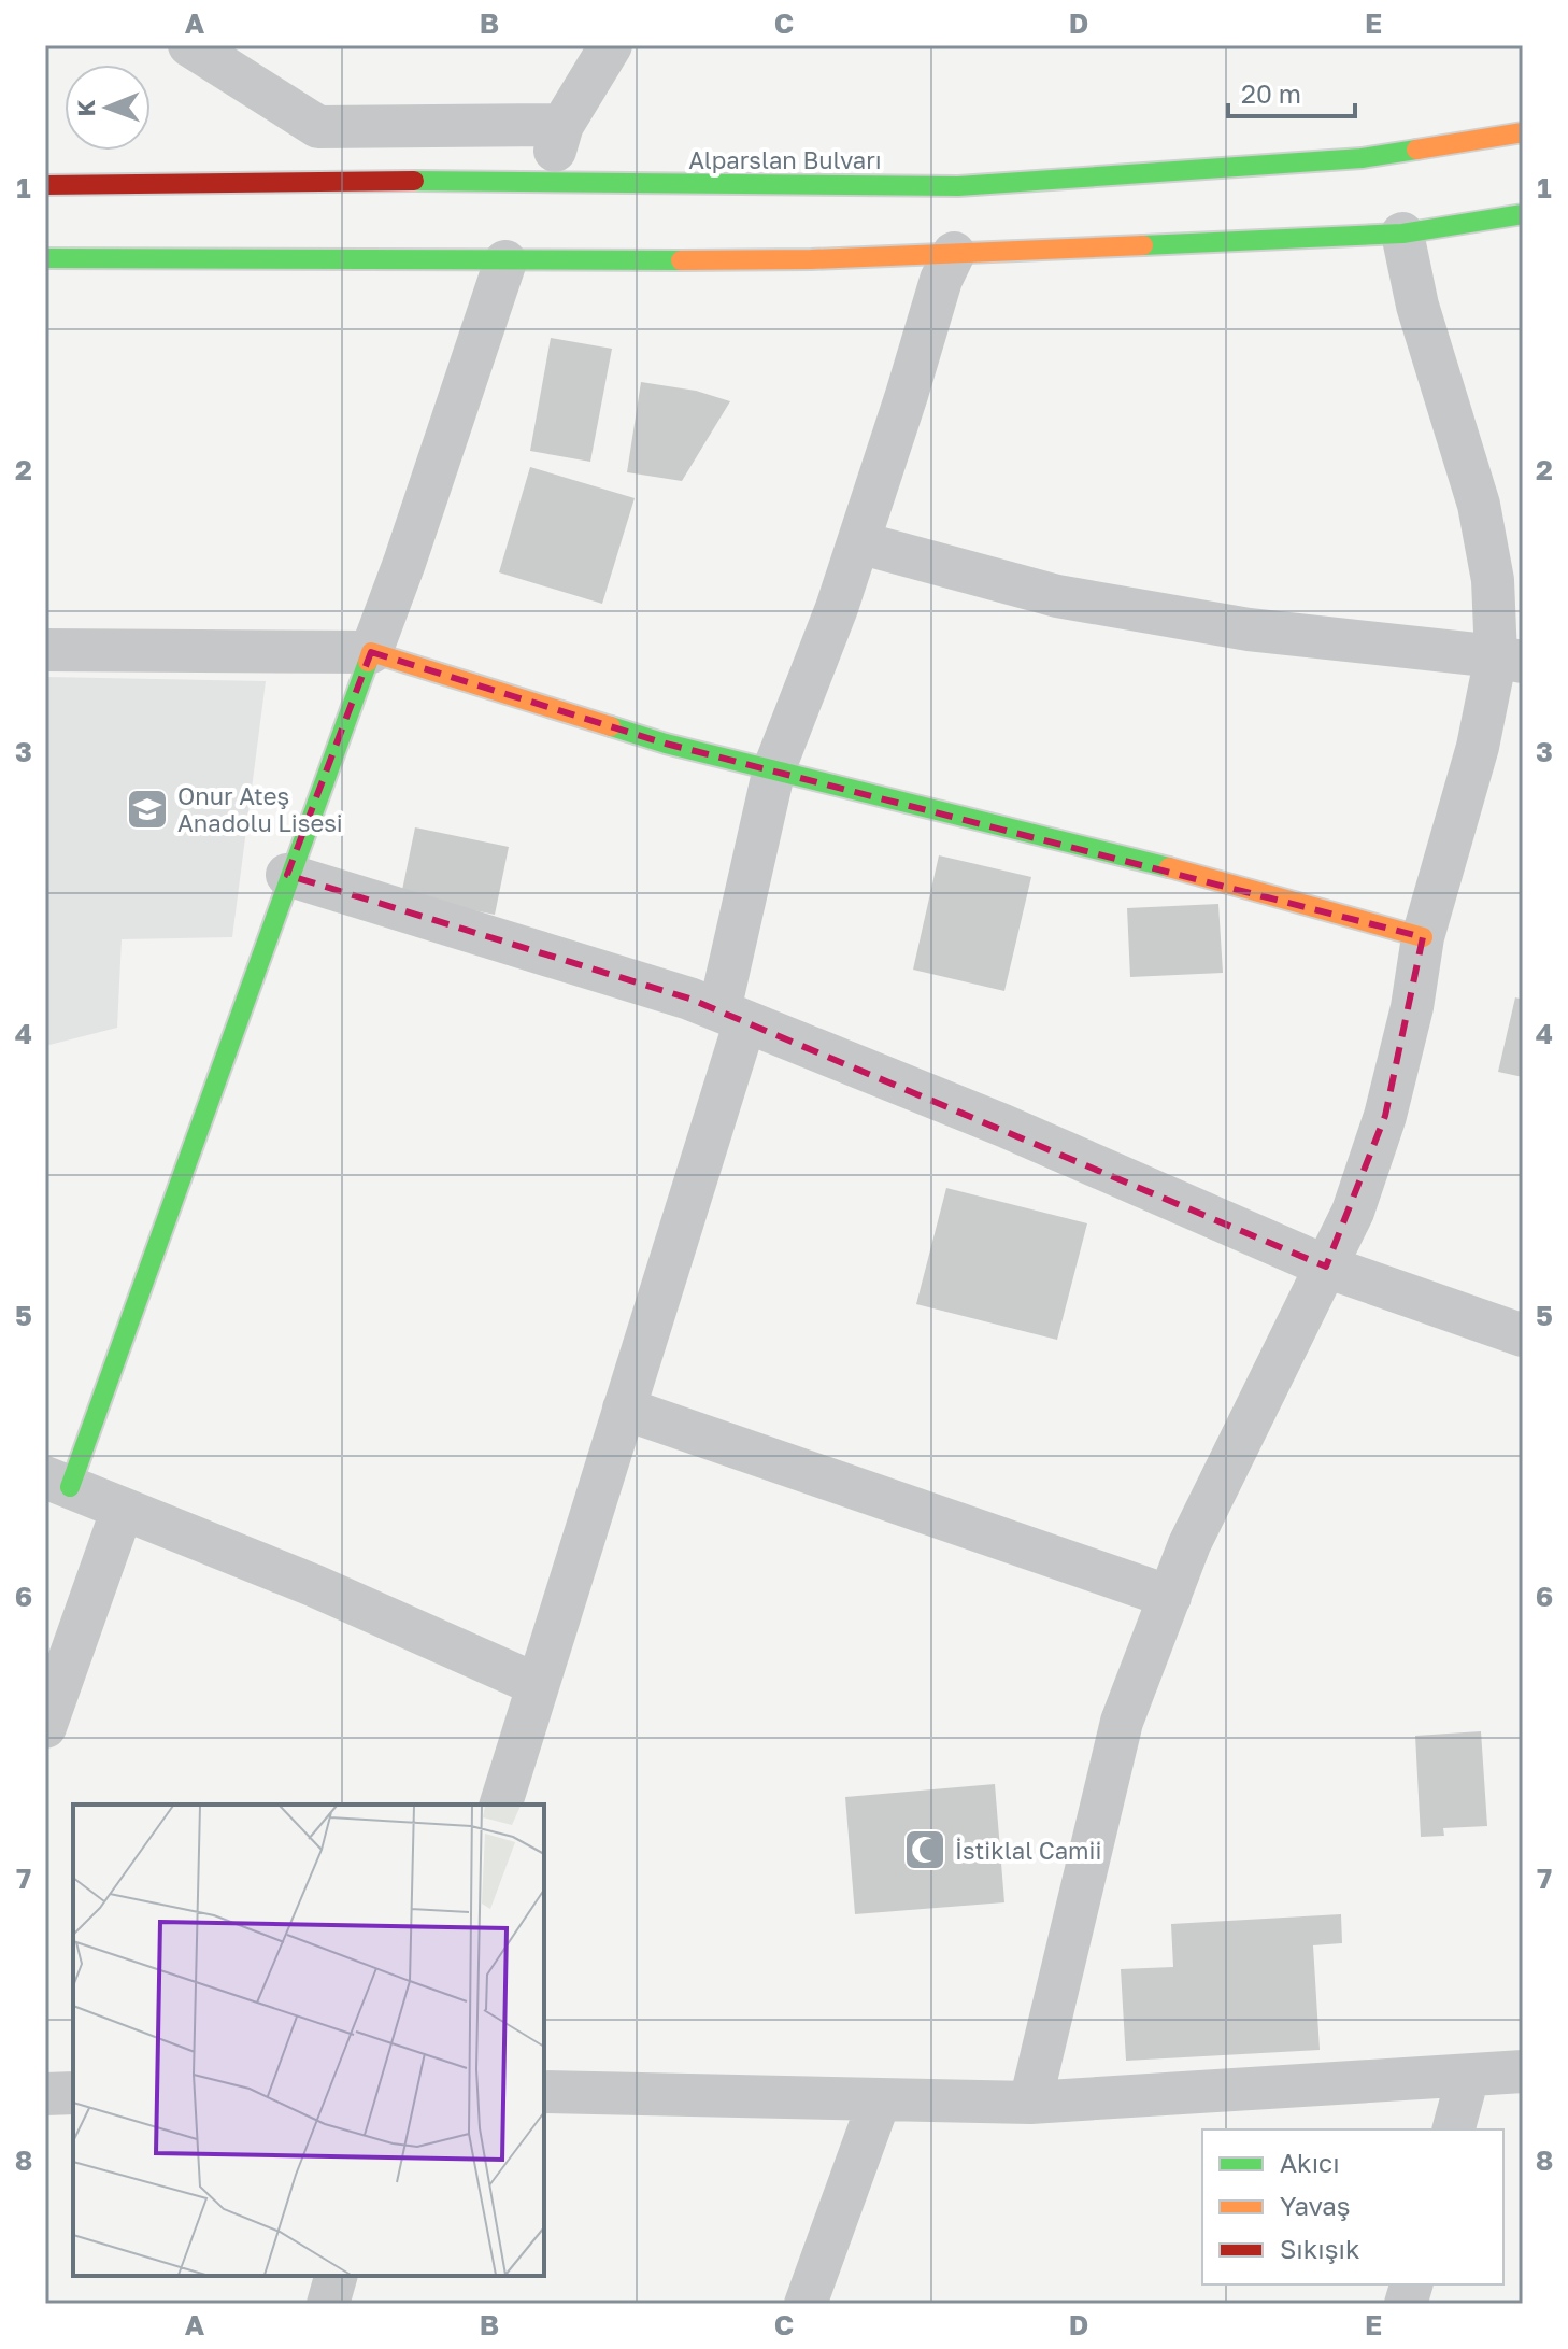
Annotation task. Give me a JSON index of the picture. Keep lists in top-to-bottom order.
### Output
{
  "streets": {
    "main road": ["Alparslan Bulvarı"]
  },
  "places": {
    "school or university": ["Onur Ateş Anadolu Lisesi"],
    "mosque": ["İstiklal Camii"]
  },
  "legend": ["Akıcı", "Yavaş", "Sıkışık"],
  "scale_bar": "20 m",
  "north": "left",
  "grid": {
    "columns": [
      "A",
      "B",
      "C",
      "D",
      "E"
    ],
    "rows": [
      "1",
      "2",
      "3",
      "4",
      "5",
      "6",
      "7",
      "8"
    ]
  }
}
